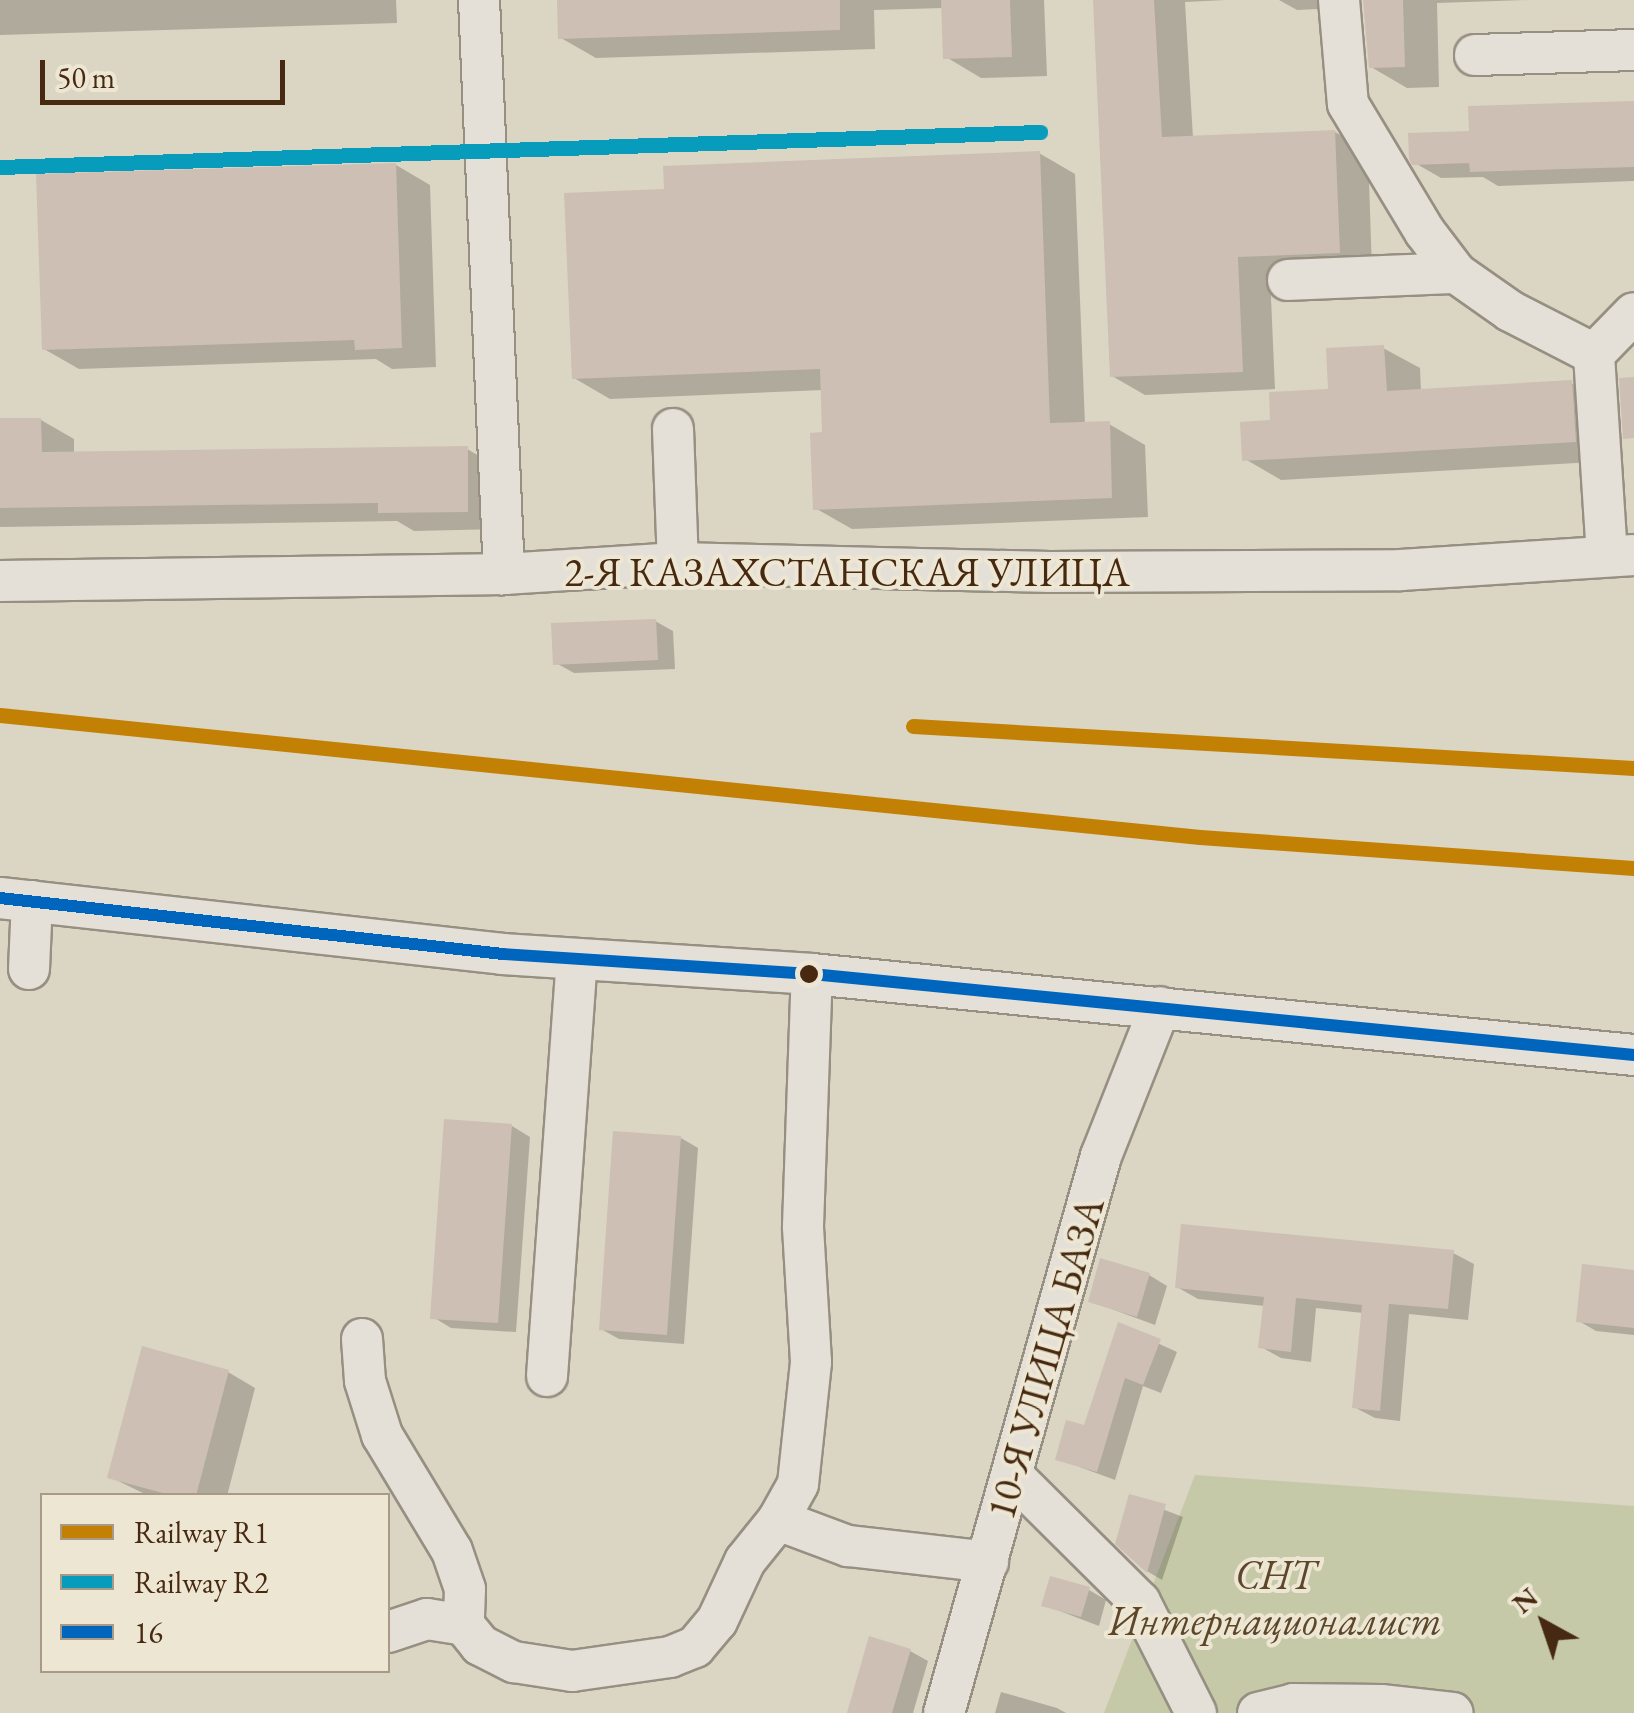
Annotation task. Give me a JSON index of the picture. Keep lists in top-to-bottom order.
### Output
{
  "streets": {
    "street": ["2-Я КАЗАХСТАНСКАЯ УЛИЦА", "10-Я УЛИЦА БАЗА"]
  },
  "parks": ["СНТ Интернационалист"],
  "lines": ["rail line R2", "rail line R1", "transit line 16"],
  "legend": ["Railway R1", "Railway R2", "16"],
  "scale_bar": "50 m",
  "north": "top left"
}
